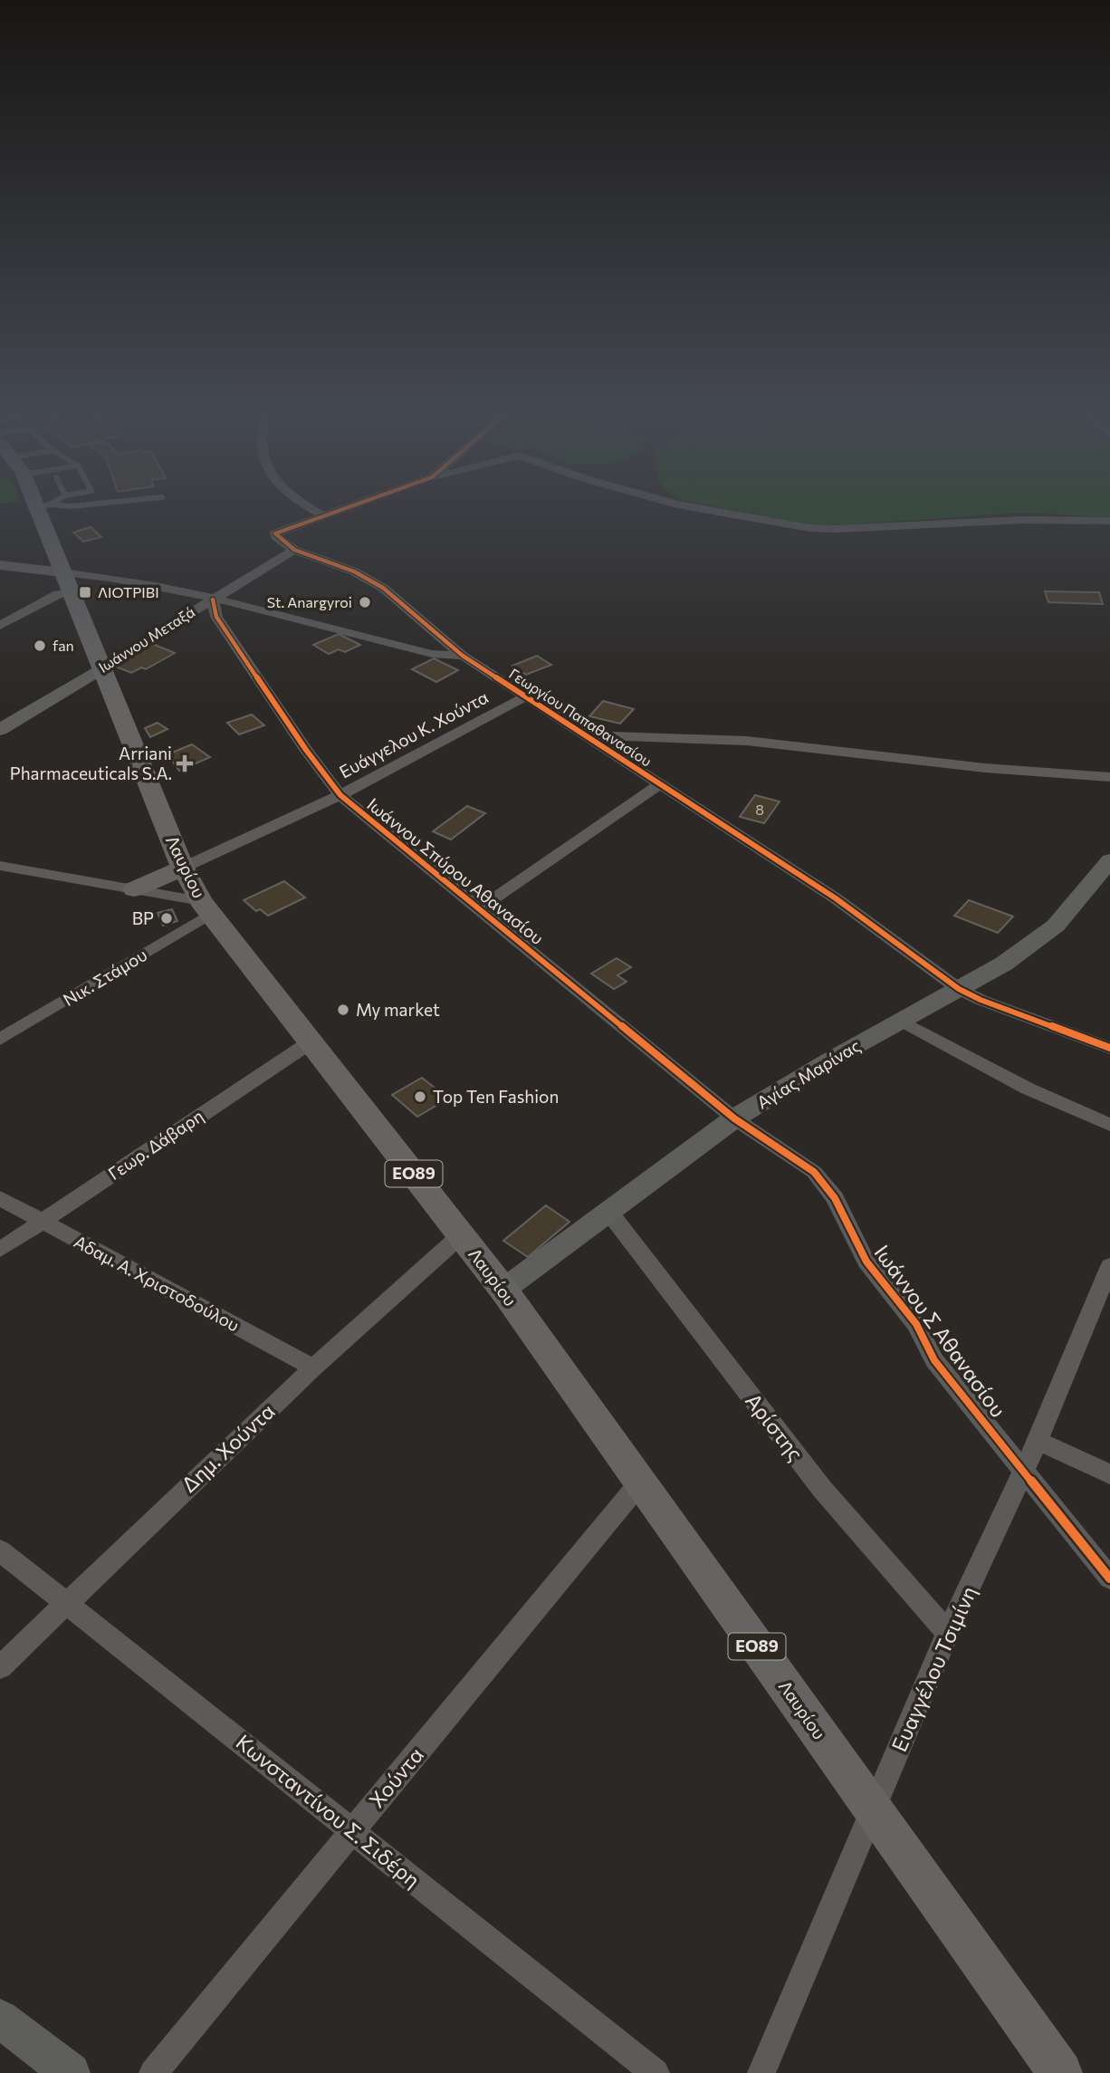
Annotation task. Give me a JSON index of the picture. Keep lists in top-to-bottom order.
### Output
{
  "streets": {
    "main road": ["Λαυρίου", "ΕΟ89"],
    "street": [
      "Ιωάννου Μεταξά",
      "Γεωργίου Παπαθανασίου",
      "Ευάγγελου Κ. Χούντα",
      "Ιωάννου Σπύρου Αθανασίου",
      "Νικ. Στάμου",
      "Αγίας Μαρίνας",
      "Γεωρ. Δάβαρη",
      "Αδαμ. Α. Χριστοδούλου",
      "Ιωάννου Σ Αθανασίου",
      "Αρίστης",
      "Δημ. Χούντα",
      "Ευαγγέλου Τσιμίνη",
      "Χούντα",
      "Κωνσταντίνου Σ. Σιδέρη"
    ]
  },
  "crossings": [
    ["Ιωάννου Μεταξά", "Γεωργίου Παπαθανασίου"],
    ["Ιωάννου Μεταξά", "Λαυρίου"],
    ["Ιωάννου Μεταξά", "Ιωάννου Σπύρου Αθανασίου"],
    ["Γεωργίου Παπαθανασίου", "Ευάγγελου Κ. Χούντα"],
    ["Γεωργίου Παπαθανασίου", "Αγίας Μαρίνας"],
    ["Ευάγγελου Κ. Χούντα", "Λαυρίου"],
    ["Ευάγγελου Κ. Χούντα", "Ιωάννου Σπύρου Αθανασίου"],
    ["Λαυρίου", "Νικ. Στάμου"],
    ["Λαυρίου", "Αγίας Μαρίνας"],
    ["Λαυρίου", "Γεωρ. Δάβαρη"],
    ["Λαυρίου", "Δημ. Χούντα"],
    ["Λαυρίου", "Ευαγγέλου Τσιμίνη"],
    ["Λαυρίου", "Χούντα"],
    ["Ιωάννου Σπύρου Αθανασίου", "Αγίας Μαρίνας"],
    ["Ιωάννου Σπύρου Αθανασίου", "Ιωάννου Σ Αθανασίου"],
    ["Αγίας Μαρίνας", "Ιωάννου Σ Αθανασίου"],
    ["Αγίας Μαρίνας", "Αρίστης"],
    ["Γεωρ. Δάβαρη", "Αδαμ. Α. Χριστοδούλου"],
    ["Αδαμ. Α. Χριστοδούλου", "Δημ. Χούντα"],
    ["Ιωάννου Σ Αθανασίου", "Ευαγγέλου Τσιμίνη"],
    ["Αρίστης", "Ευαγγέλου Τσιμίνη"],
    ["Δημ. Χούντα", "Κωνσταντίνου Σ. Σιδέρη"],
    ["Χούντα", "Κωνσταντίνου Σ. Σιδέρη"]
  ],
  "places": {
    "transit": ["ΛΙΟΤΡΙΒΙ"],
    "other": [
      "St. Anargyroi",
      "fan",
      "BP",
      "My market",
      "Top Ten Fashion"
    ],
    "health": ["Arriani Pharmaceuticals S.A."]
  },
  "house_numbers": ["8"]
}
